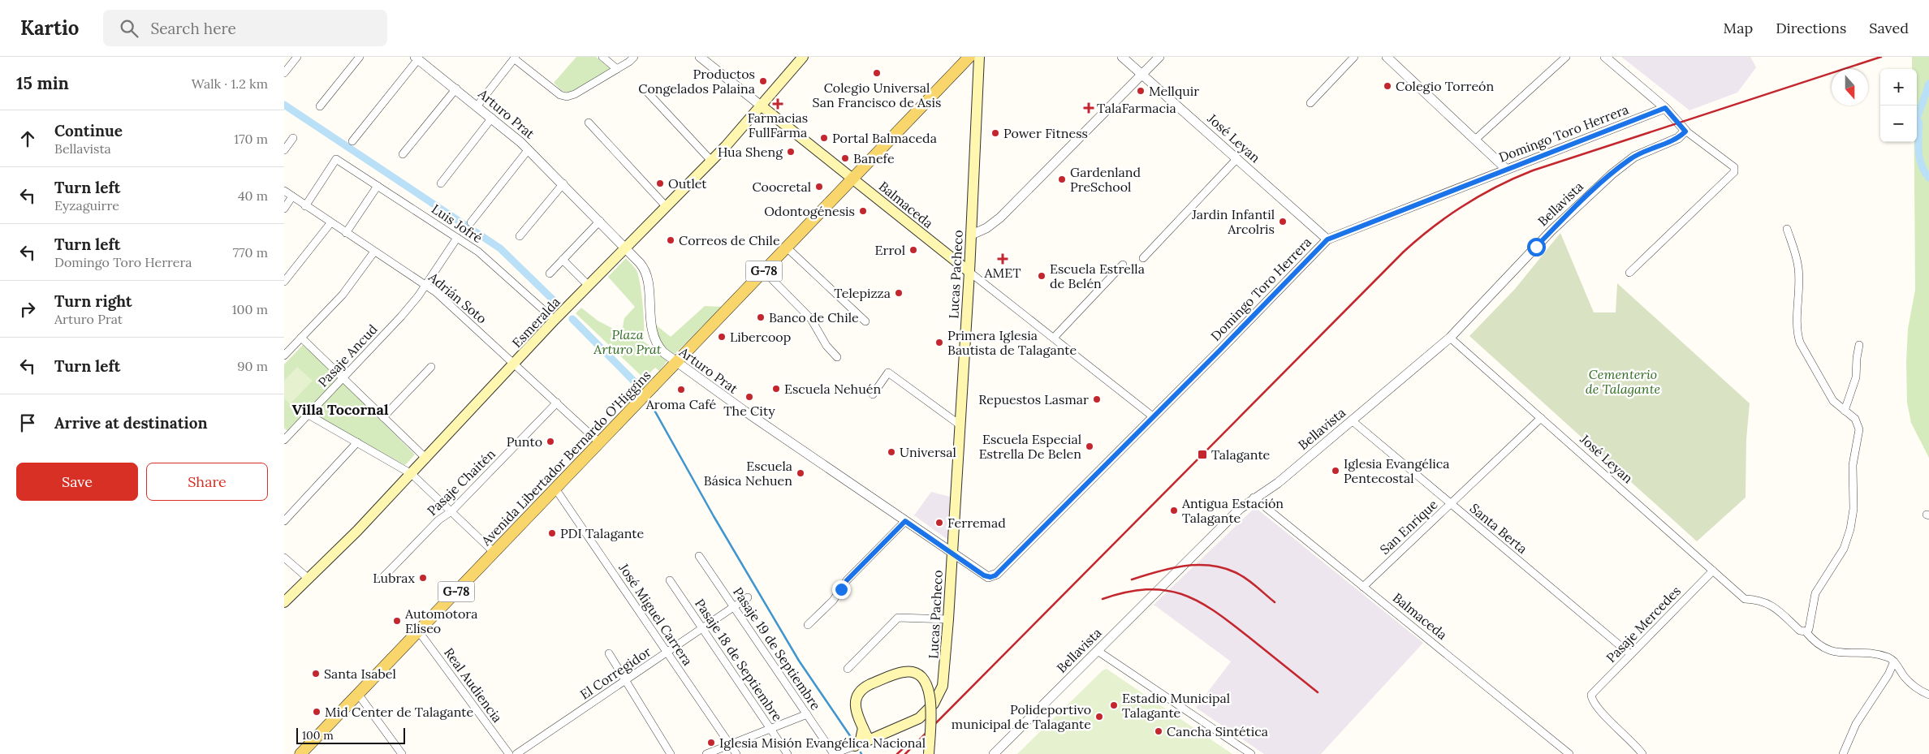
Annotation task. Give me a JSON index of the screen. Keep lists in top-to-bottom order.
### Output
{
  "streets": {
    "main road": [
      "Balmaceda",
      "G-78",
      "Lucas Pacheco",
      "Esmeralda",
      "Avenida Libertador Bernardo O'Higgins"
    ],
    "street": [
      "Arturo Prat",
      "Domingo Toro Herrera",
      "José Leyan",
      "Bellavista",
      "Luis Jofré",
      "Adrián Soto",
      "Pasaje Ancud",
      "Pasaje Chaitén",
      "San Enrique",
      "Santa Berta",
      "José Miguel Carrera",
      "Pasaje Mercedes",
      "Pasaje 19 de Septiembre",
      "Pasaje 18 de Septiembre",
      "El Corregidor",
      "Real Audiencia"
    ]
  },
  "crossings": [
    ["Arturo Prat", "Domingo Toro Herrera"],
    ["Arturo Prat", "Lucas Pacheco"],
    ["Arturo Prat", "Esmeralda"],
    ["Arturo Prat", "Avenida Libertador Bernardo O'Higgins"],
    ["Domingo Toro Herrera", "José Leyan"],
    ["Domingo Toro Herrera", "Balmaceda"],
    ["José Leyan", "Bellavista"],
    ["José Leyan", "San Enrique"],
    ["José Leyan", "Pasaje Mercedes"],
    ["Bellavista", "Balmaceda"],
    ["Bellavista", "Santa Berta"],
    ["Balmaceda", "Lucas Pacheco"],
    ["Balmaceda", "Esmeralda"],
    ["Balmaceda", "Avenida Libertador Bernardo O'Higgins"],
    ["Balmaceda", "San Enrique"],
    ["Luis Jofré", "Adrián Soto"],
    ["Luis Jofré", "Esmeralda"],
    ["Luis Jofré", "Pasaje Ancud"],
    ["Adrián Soto", "Esmeralda"],
    ["Adrián Soto", "Pasaje Ancud"],
    ["Adrián Soto", "Avenida Libertador Bernardo O'Higgins"],
    ["Adrián Soto", "Pasaje Chaitén"],
    ["Avenida Libertador Bernardo O'Higgins", "José Miguel Carrera"],
    ["Avenida Libertador Bernardo O'Higgins", "Real Audiencia"],
    ["San Enrique", "Santa Berta"],
    ["Santa Berta", "Pasaje Mercedes"],
    ["José Miguel Carrera", "El Corregidor"],
    ["Pasaje 19 de Septiembre", "El Corregidor"],
    ["Pasaje 18 de Septiembre", "El Corregidor"]
  ],
  "districts": ["Villa Tocornal"],
  "parks": ["Plaza Arturo Prat", "Cementerio de Talagante"],
  "places": {
    "other": [
      "Colegio Universal San Francisco de Asis",
      "Productos Congelados Palaina",
      "Colegio Torreón",
      "Mellquir",
      "Power Fitness",
      "Portal Balmaceda",
      "Hua Sheng",
      "Banefe",
      "Gardenland PreSchool",
      "Outlet",
      "Coocretal",
      "Odontogénesis",
      "Jardin Infantil Arcolris",
      "Correos de Chile",
      "Errol",
      "Escuela Estrella de Belén",
      "Telepizza",
      "Banco de Chile",
      "Libercoop",
      "Primera Iglesia Bautista de Talagante",
      "Escuela Nehuén",
      "Aroma Café",
      "The City",
      "Repuestos Lasmar",
      "Punto",
      "Escuela Especial Estrella De Belen",
      "Universal",
      "Iglesia Evangélica Pentecostal",
      "Escuela Básica Nehuen",
      "Antigua Estación Talagante",
      "Ferremad",
      "PDI Talagante",
      "Lubrax",
      "Automotora Eliseo",
      "Santa Isabel",
      "Estadio Municipal Talagante",
      "Mid Center de Talagante",
      "Polideportivo municipal de Talagante",
      "Cancha Sintética",
      "Iglesia Misión Evangélica Nacional"
    ],
    "health": ["Farmacias FullFarma", "TalaFarmacia", "AMET"],
    "transit": ["Talagante"]
  },
  "scale_bar": "100 m",
  "north": "bottom",
  "page": {
    "header": "Kartio",
    "search": "Search here",
    "nav": ["Map", "Directions", "Saved"],
    "heading": ["15 min", "Walk · 1.2 km"],
    "map_buttons": ["+", "−"],
    "list": [
      ["Continue", "Bellavista", "170 m"],
      ["Turn left", "Eyzaguirre", "40 m"],
      ["Turn left", "Domingo Toro Herrera", "770 m"],
      ["Turn right", "Arturo Prat", "100 m"],
      ["Turn left", "90 m"],
      "Arrive at destination"
    ],
    "buttons": ["Save", "Share"],
    "scale": "100 m"
  }
}
